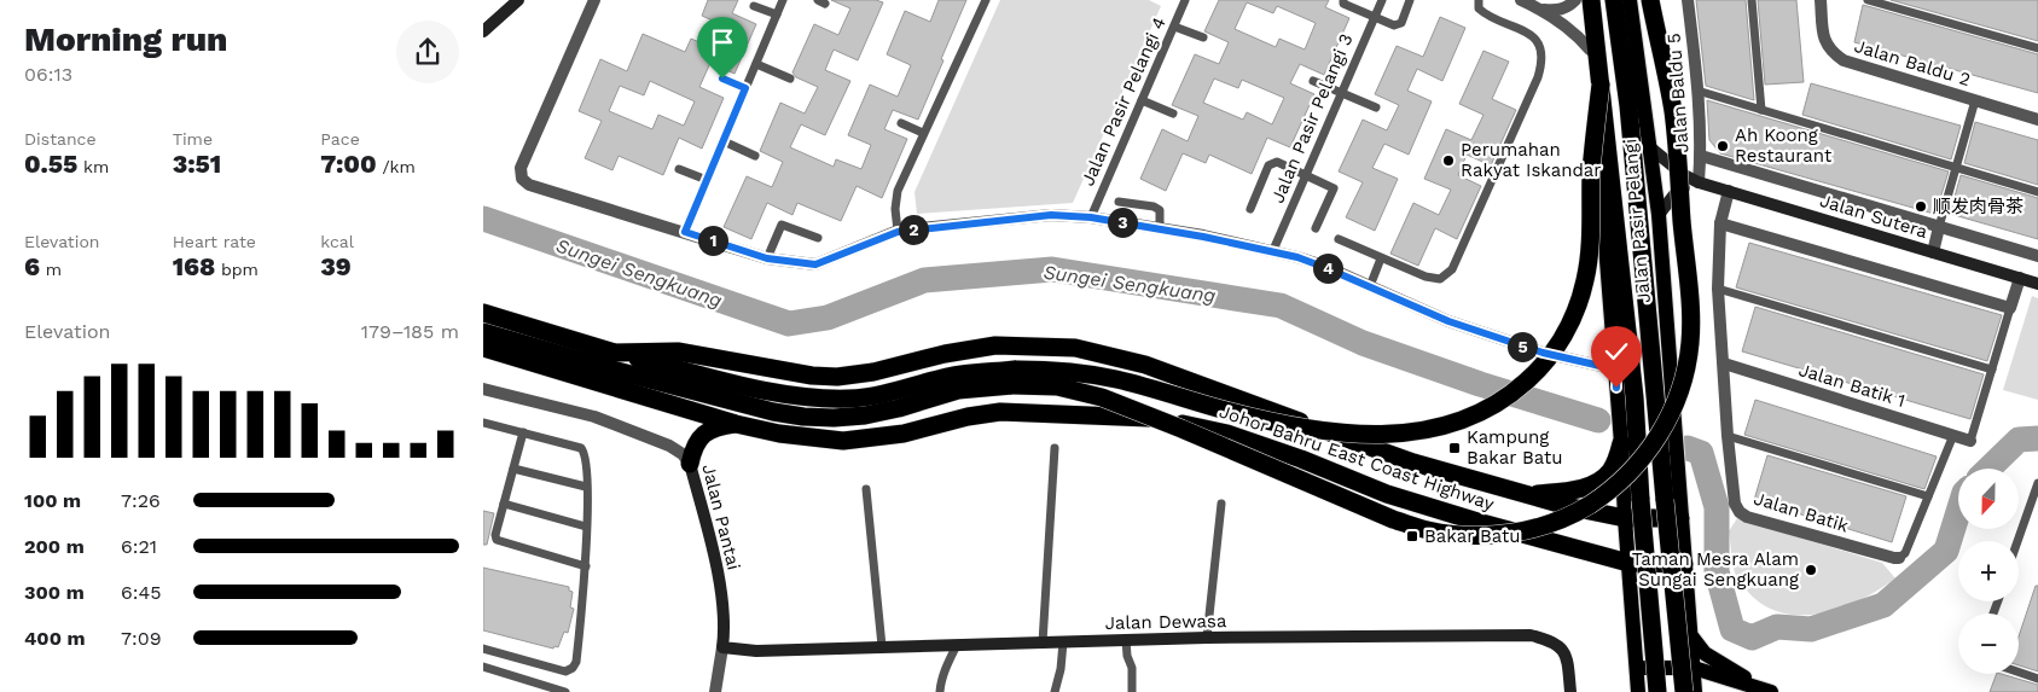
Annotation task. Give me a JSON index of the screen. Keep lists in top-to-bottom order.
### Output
{
  "streets": {
    "highway": ["Johor Bahru East Coast Highway"],
    "main road": ["Jalan Pasir Pelangi"],
    "street": [
      "Jalan Baldu 2",
      "Jalan Baldu 5",
      "Jalan Sutera",
      "Jalan Batik 1",
      "Jalan Batik",
      "Jalan Pantai",
      "Jalan Dewasa"
    ],
    "lane": ["Jalan Pasir Pelangi 4", "Jalan Pasir Pelangi 3"]
  },
  "crossings": [
    ["Jalan Baldu 5", "Jalan Sutera"],
    ["Jalan Sutera", "Jalan Pasir Pelangi"],
    ["Jalan Sutera", "Jalan Batik"],
    ["Jalan Pasir Pelangi", "Johor Bahru East Coast Highway"],
    ["Jalan Batik 1", "Jalan Batik"],
    ["Jalan Pantai", "Jalan Dewasa"]
  ],
  "water": ["Sungei Sengkuang"],
  "places": {
    "other": [
      "Ah Koong Restaurant",
      "Perumahan Rakyat Iskandar",
      "顺发肉骨茶",
      "Taman Mesra Alam Sungai Sengkuang"
    ],
    "transit": ["Kampung Bakar Batu", "Bakar Batu"]
  },
  "north": "bottom",
  "page": {
    "heading": ["Morning run", "06:13"],
    "stats": [
      ["Distance", "0.55 km"],
      ["Time", "3:51"],
      ["Pace", "7:00 /km"],
      ["Elevation", "6 m"],
      ["Heart rate", "168 bpm"],
      ["kcal", "39"]
    ],
    "pins": [
      "3",
      "2",
      "1",
      "4",
      "5"
    ],
    "chart": ["Elevation", "179–185 m"],
    "map_buttons": ["+", "−"],
    "list": [
      {
        "name": "100 m",
        "note": "7:26"
      },
      {
        "name": "200 m",
        "note": "6:21"
      },
      {
        "name": "300 m",
        "note": "6:45"
      },
      {
        "name": "400 m",
        "note": "7:09"
      }
    ]
  }
}
